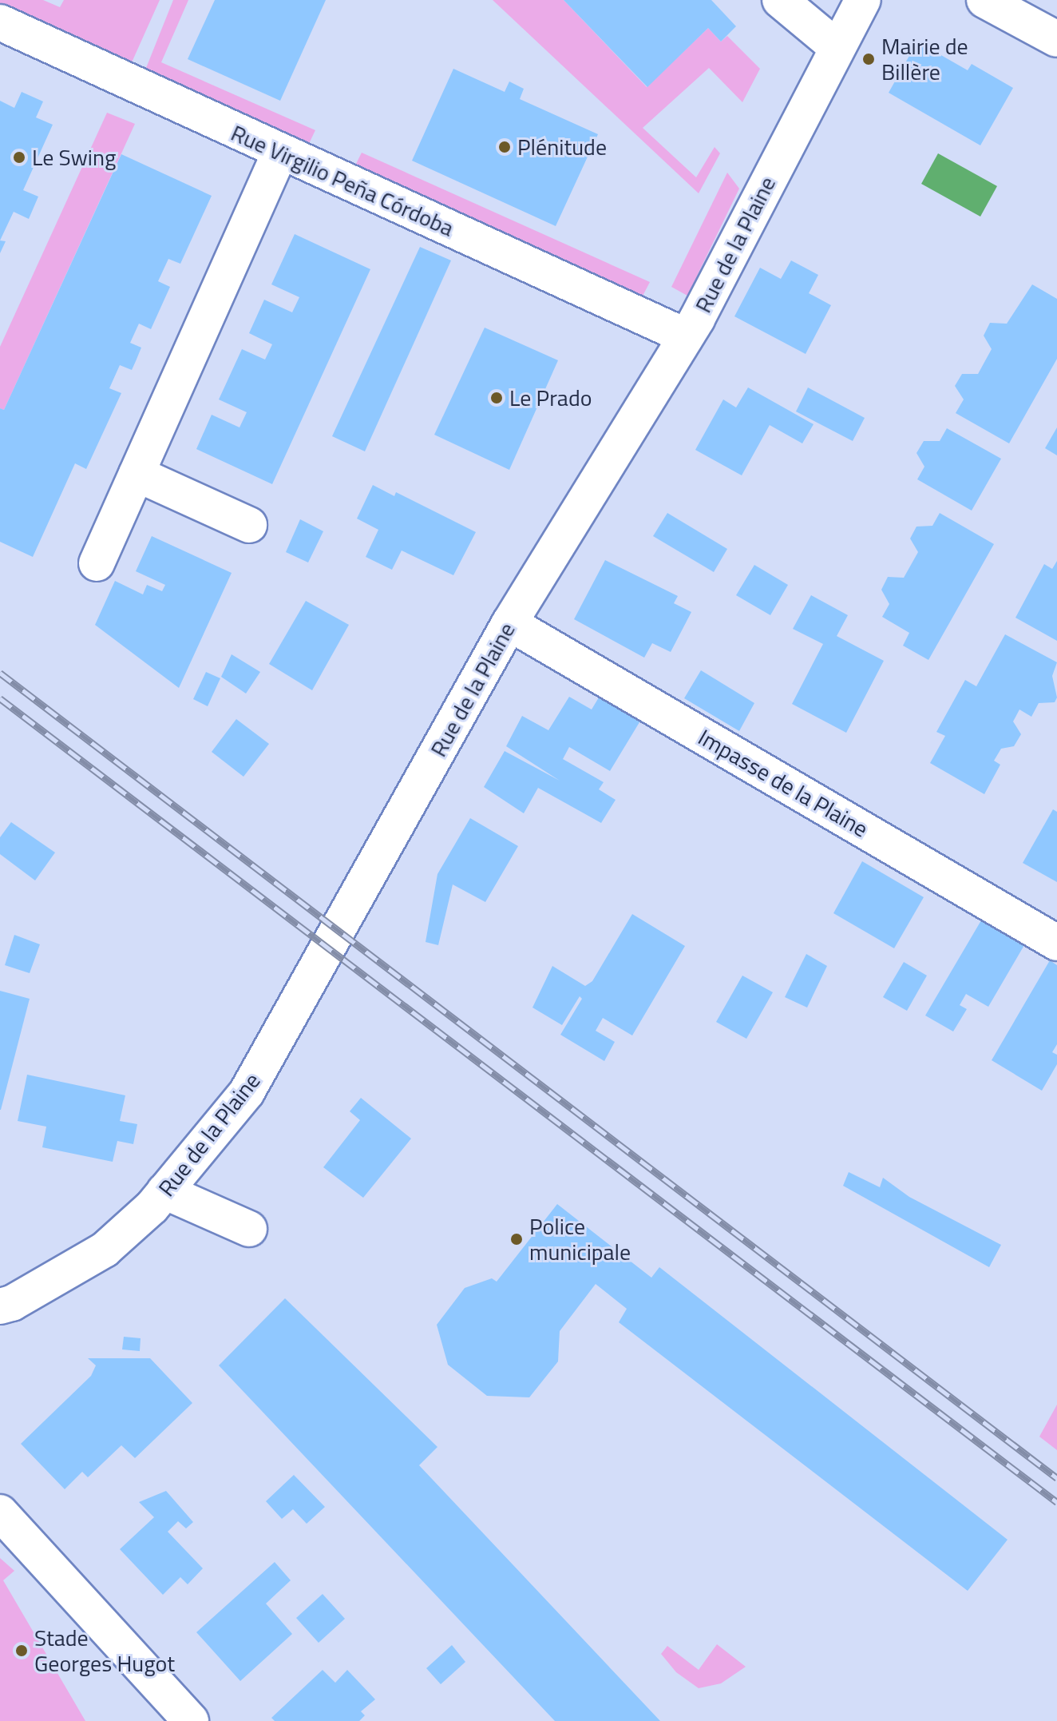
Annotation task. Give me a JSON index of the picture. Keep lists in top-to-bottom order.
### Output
{
  "streets": {
    "street": ["Rue Virgilio Peña Córdoba", "Rue de la Plaine", "Impasse de la Plaine"]
  },
  "crossings": [
    ["Rue Virgilio Peña Córdoba", "Rue de la Plaine"],
    ["Rue de la Plaine", "Impasse de la Plaine"]
  ],
  "places": [
    "Mairie de Billère",
    "Plénitude",
    "Le Swing",
    "Le Prado",
    "Police municipale",
    "Stade Georges Hugot"
  ]
}
